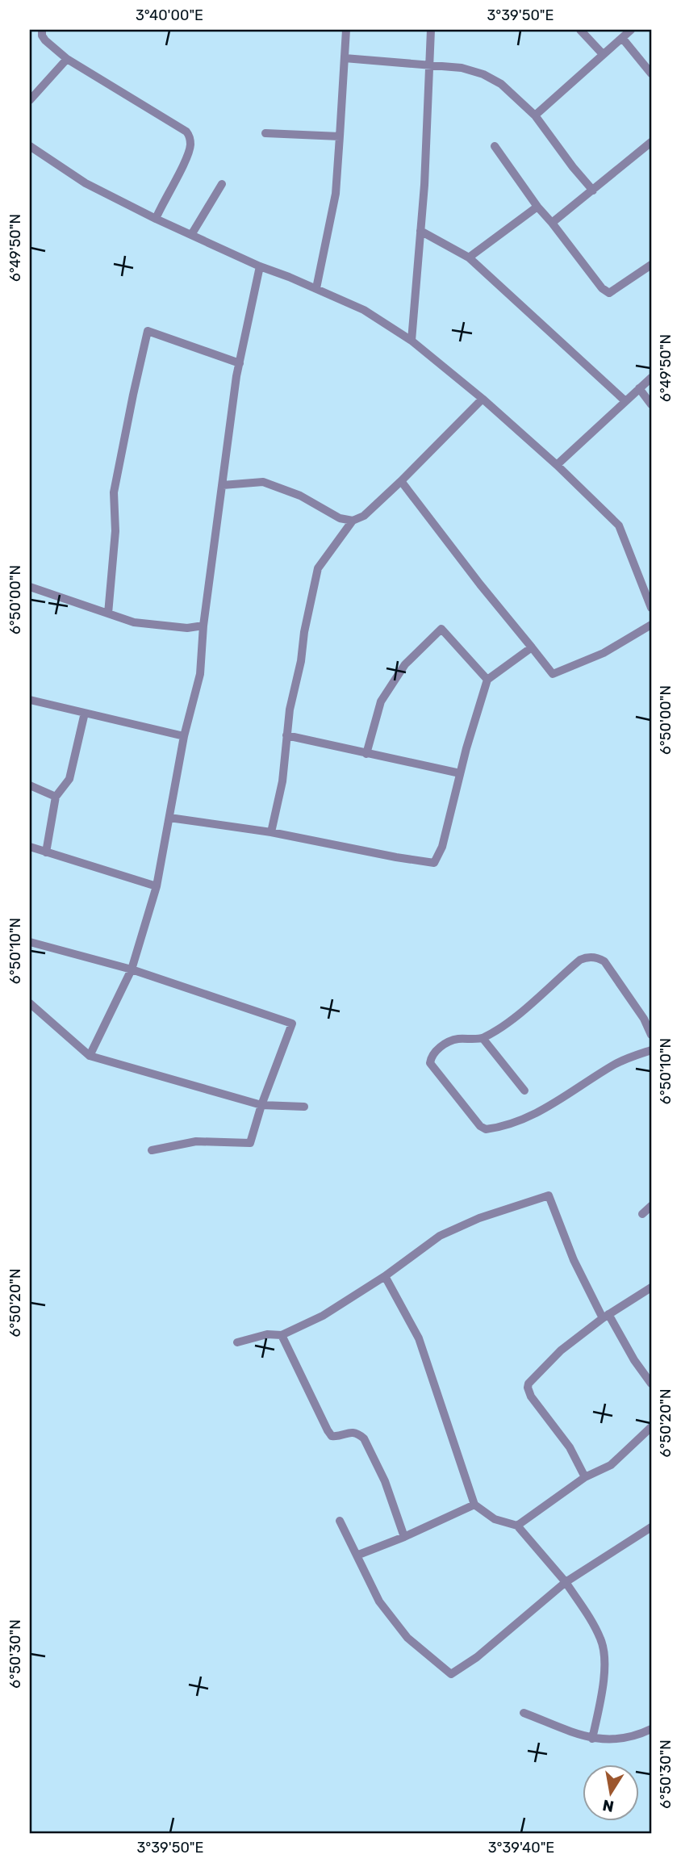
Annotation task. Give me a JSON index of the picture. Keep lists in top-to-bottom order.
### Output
{
  "north": "bottom",
  "coordinates": [
    "3°40'00\"E",
    "3°39'50\"E",
    "6°49'50\"N",
    "6°50'00\"N",
    "6°50'10\"N",
    "6°50'20\"N",
    "6°50'30\"N",
    "3°39'40\"E"
  ]
}
